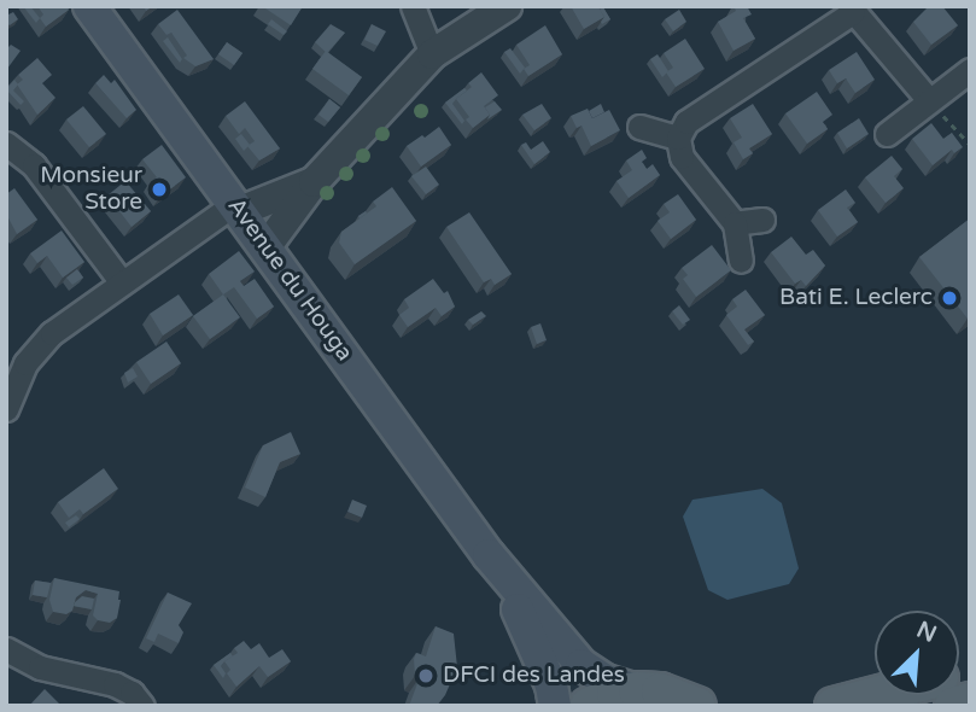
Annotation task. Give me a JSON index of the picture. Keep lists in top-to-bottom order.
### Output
{
  "streets": {
    "main road": ["Avenue du Houga"]
  },
  "places": ["Monsieur Store", "Bati E. Leclerc", "DFCI des Landes"],
  "north": "top right"
}
